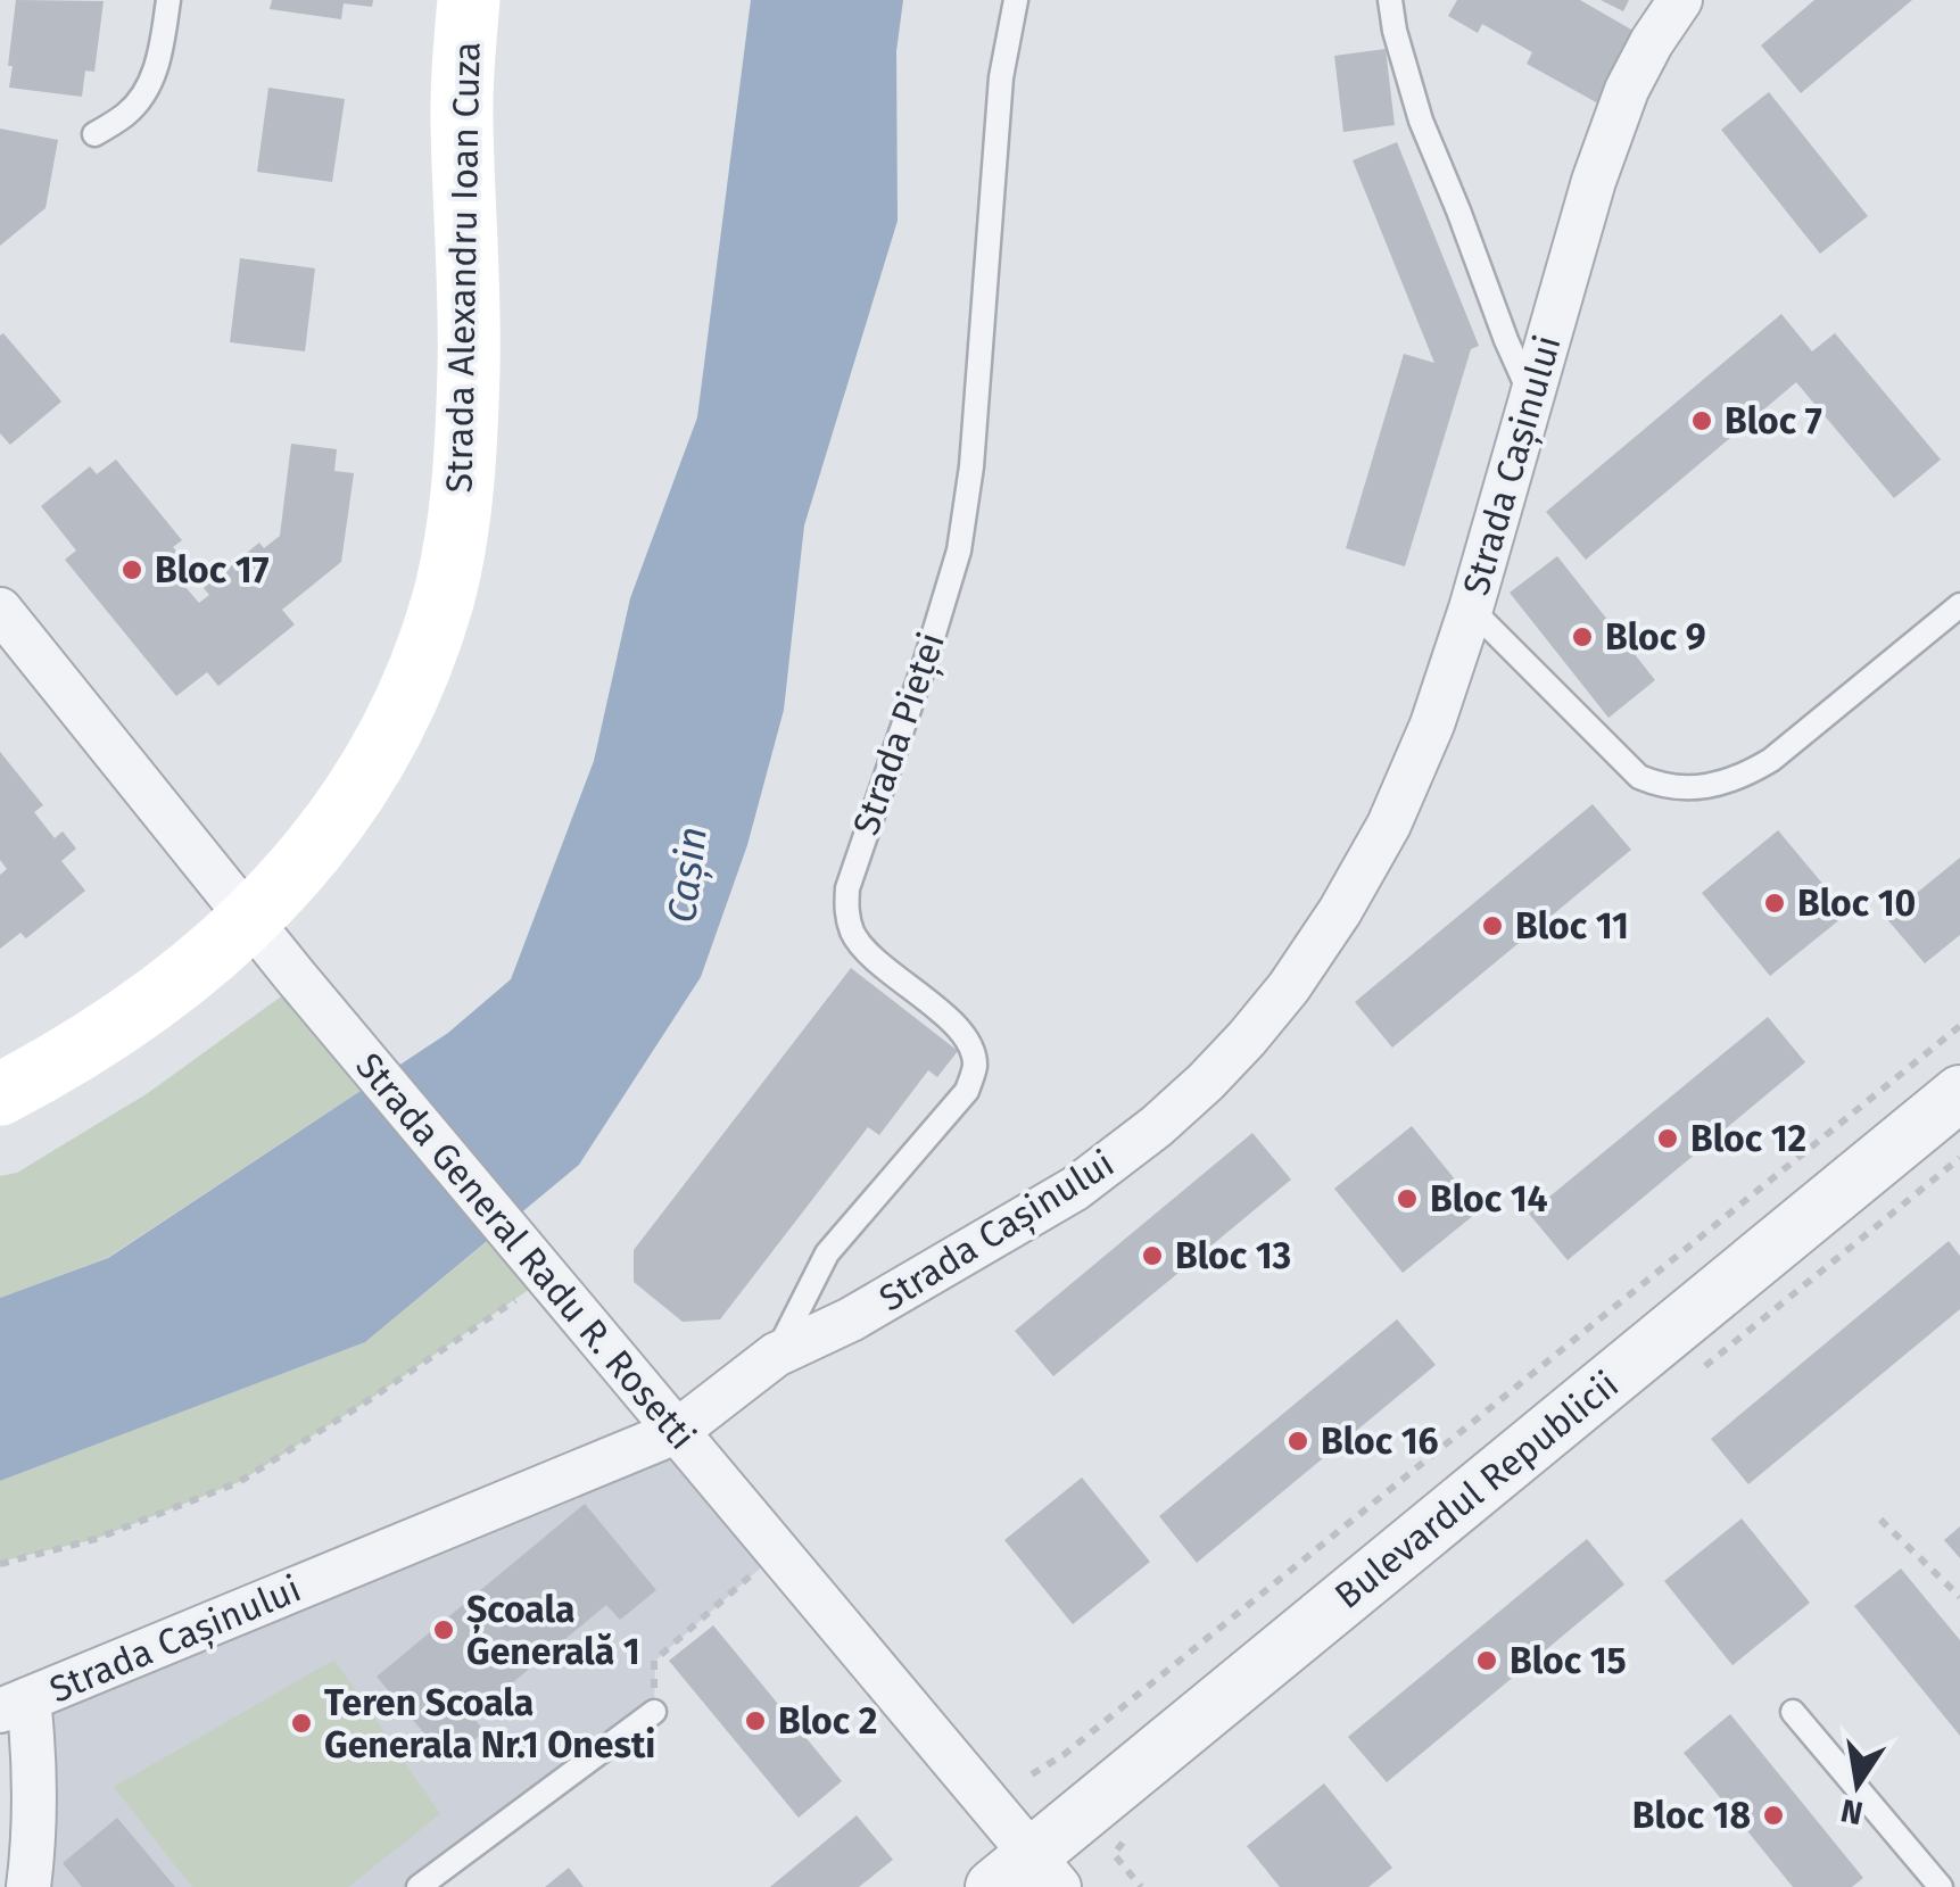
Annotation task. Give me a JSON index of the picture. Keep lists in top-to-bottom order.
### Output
{
  "streets": {
    "main road": ["Strada Alexandru Ioan Cuza"],
    "street": ["Strada Cașinului", "Strada General Radu R. Rosetti", "Bulevardul Republicii"],
    "lane": ["Strada Pieței"]
  },
  "crossings": [
    ["Strada Alexandru Ioan Cuza", "Strada General Radu R. Rosetti"],
    ["Strada Cașinului", "Strada Pieței"],
    ["Strada Cașinului", "Strada General Radu R. Rosetti"],
    ["Strada General Radu R. Rosetti", "Bulevardul Republicii"]
  ],
  "water": ["Cașin"],
  "places": [
    "Bloc 7",
    "Bloc 17",
    "Bloc 9",
    "Bloc 10",
    "Bloc 11",
    "Bloc 12",
    "Bloc 14",
    "Bloc 13",
    "Bloc 16",
    "Școala Generală 1",
    "Bloc 15",
    "Bloc 2",
    "Teren Scoala Generala Nr.1 Onesti",
    "Bloc 18"
  ],
  "north": "bottom"
}
